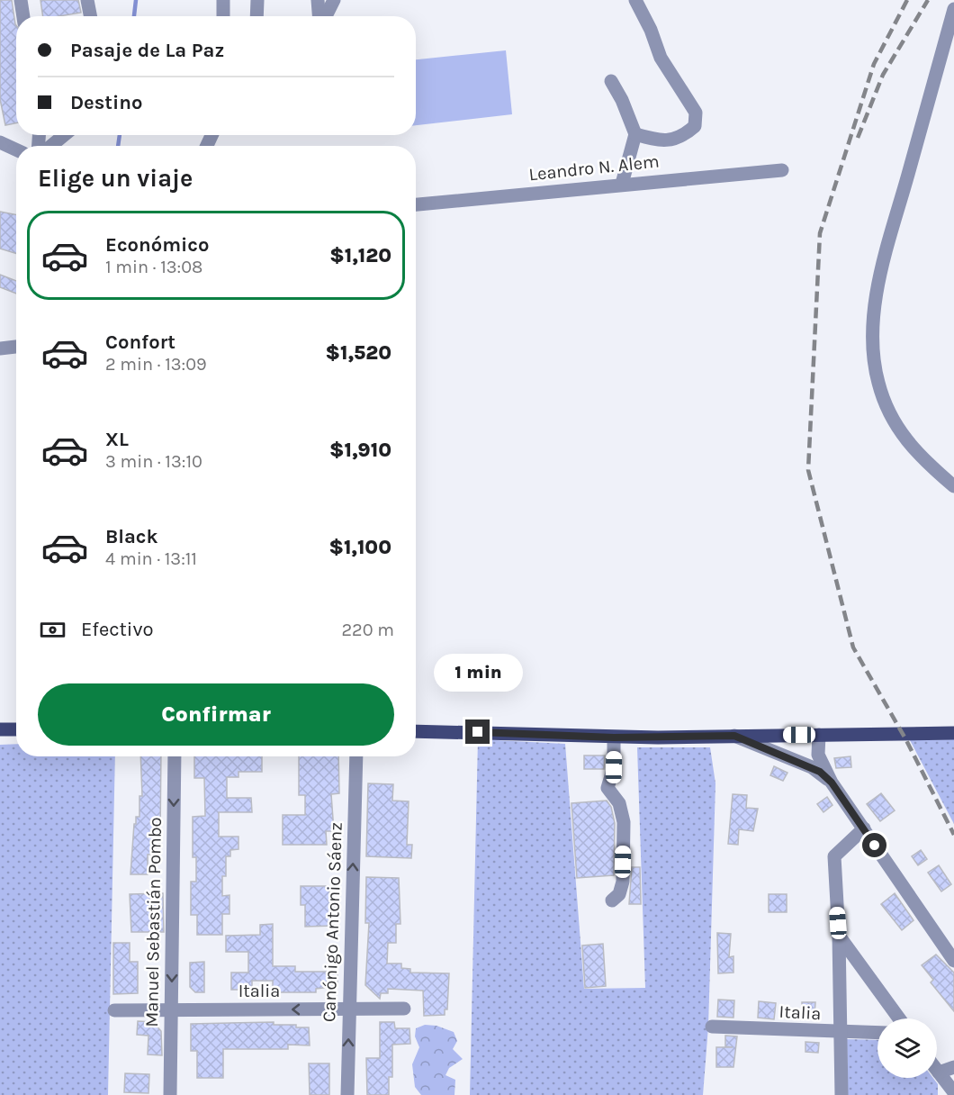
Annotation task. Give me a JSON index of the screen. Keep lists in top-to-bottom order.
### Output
{
  "streets": {
    "street": [
      "Leandro N. Alem",
      "Manuel Sebastián Pombo",
      "Canónigo Antonio Sáenz",
      "Italia"
    ]
  },
  "crossings": [
    ["Manuel Sebastián Pombo", "Italia"],
    ["Canónigo Antonio Sáenz", "Italia"]
  ],
  "one_way": ["Manuel Sebastián Pombo", "Canónigo Antonio Sáenz", "Italia"],
  "page": {
    "banner": ["Pasaje de La Paz", "Destino"],
    "heading": "Elige un viaje",
    "list": [
      {
        "name": "Económico",
        "note": "1 min · 13:08",
        "value": "$1,120"
      },
      {
        "name": "Confort",
        "note": "2 min · 13:09",
        "value": "$1,520"
      },
      {
        "name": "XL",
        "note": "3 min · 13:10",
        "value": "$1,910"
      },
      {
        "name": "Black",
        "note": "4 min · 13:11",
        "value": "$1,100"
      }
    ],
    "pay": ["Efectivo", "220 m"],
    "bubble": "1 min",
    "buttons": "Confirmar"
  }
}
